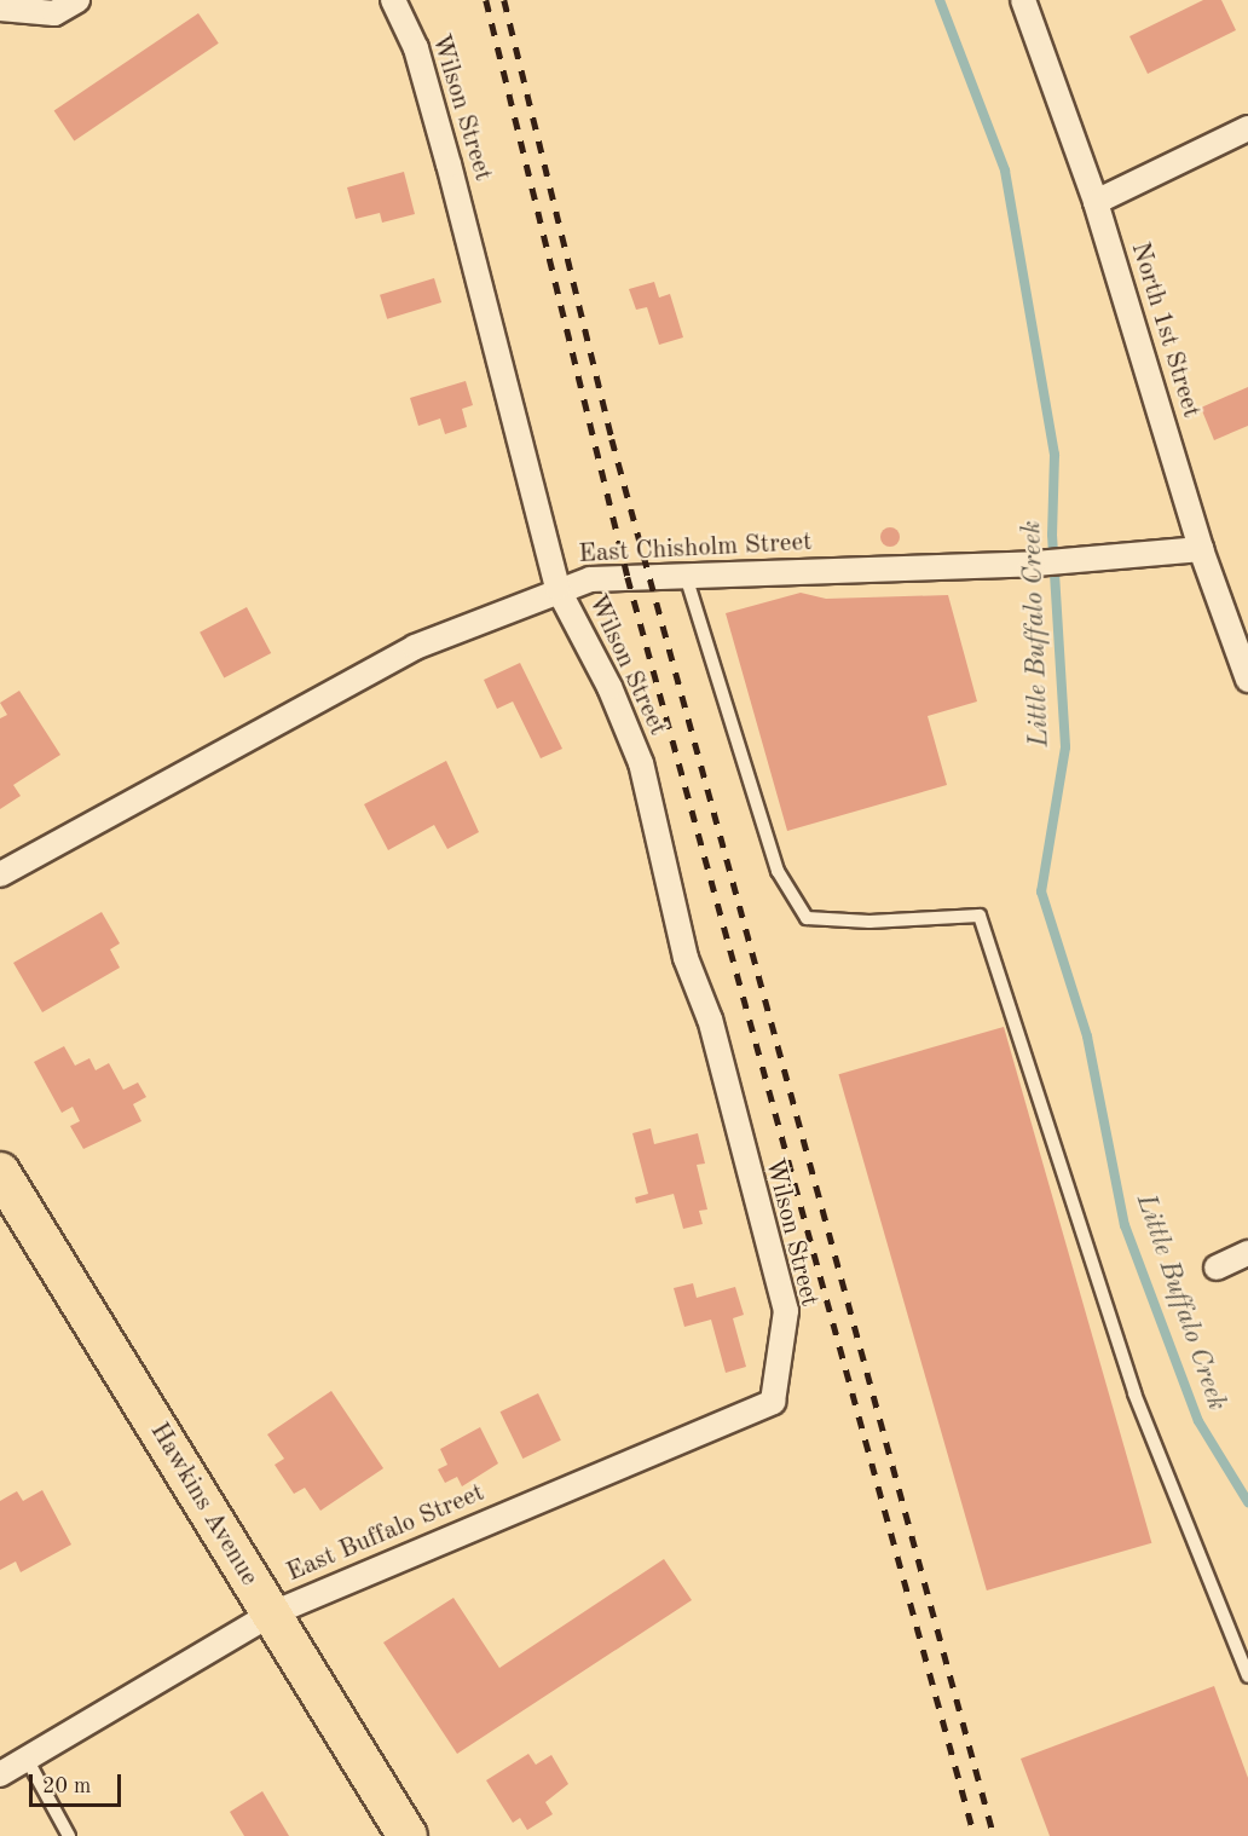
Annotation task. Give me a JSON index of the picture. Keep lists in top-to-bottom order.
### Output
{
  "streets": {
    "main road": ["Hawkins Avenue"],
    "street": [
      "Wilson Street",
      "North 1st Street",
      "East Chisholm Street",
      "East Buffalo Street"
    ]
  },
  "crossings": [
    ["Wilson Street", "East Chisholm Street"],
    ["Wilson Street", "East Buffalo Street"],
    ["North 1st Street", "East Chisholm Street"],
    ["Hawkins Avenue", "East Buffalo Street"]
  ],
  "water": ["Little Buffalo Creek"],
  "scale_bar": "20 m"
}
